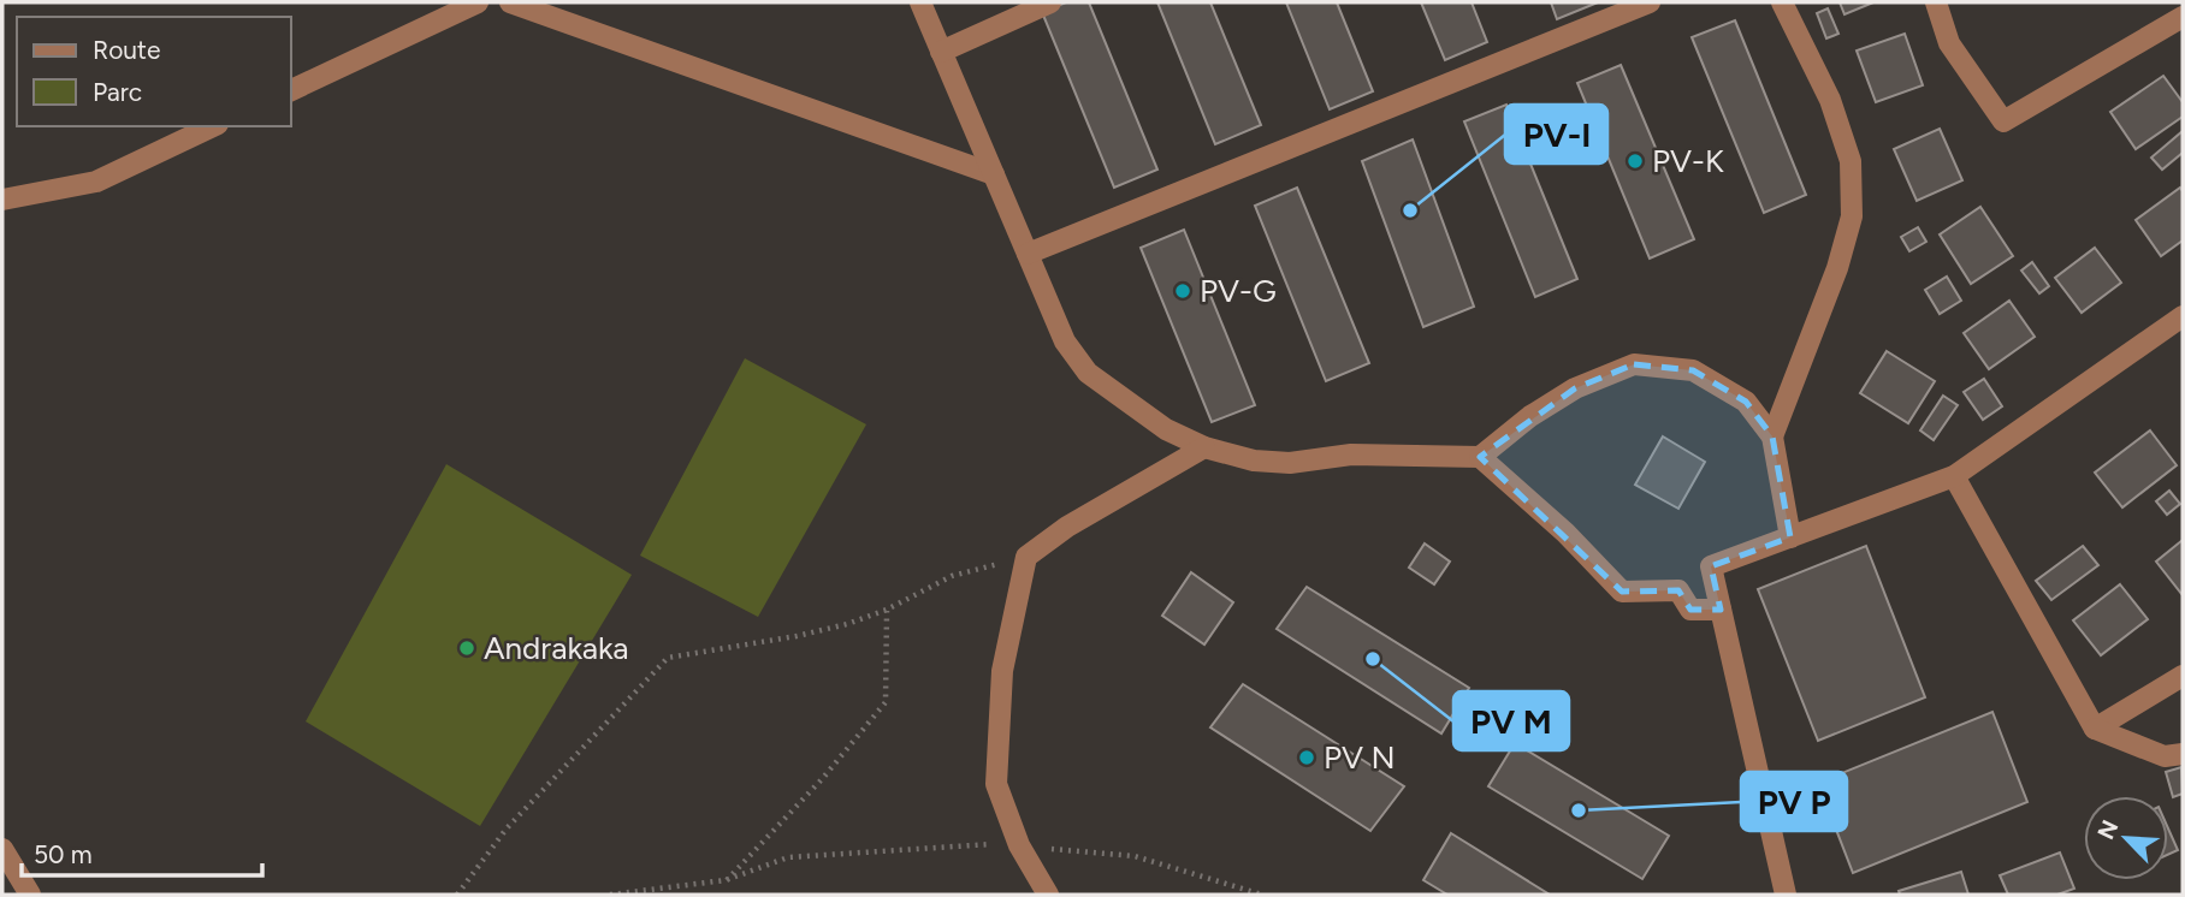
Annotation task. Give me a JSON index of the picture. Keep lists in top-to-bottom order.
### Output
{
  "places": [
    "PV-K",
    "PV-I",
    "PV-G",
    "Andrakaka",
    "PV M",
    "PV N",
    "PV P"
  ],
  "legend": ["Route", "Parc"],
  "scale_bar": "50 m",
  "north": "top left"
}
